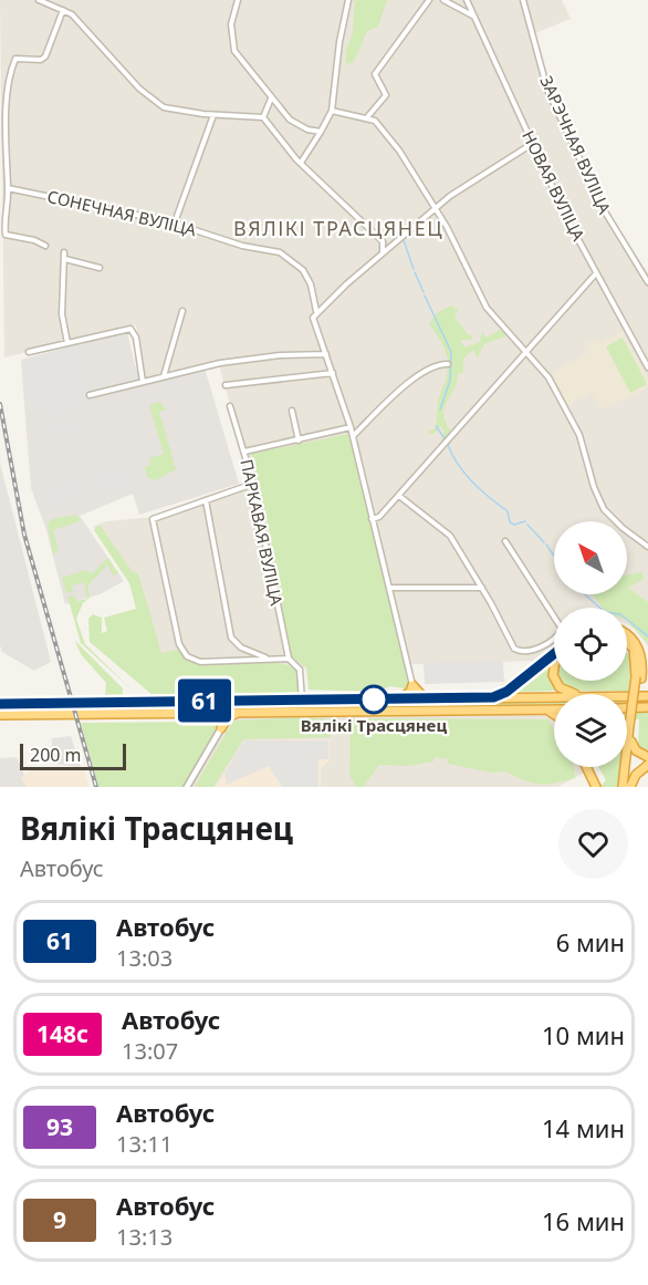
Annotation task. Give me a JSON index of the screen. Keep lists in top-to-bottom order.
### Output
{
  "streets": {
    "street": [
      "ЗАРЭЧНАЯ ВУЛІЦА",
      "НОВАЯ ВУЛІЦА",
      "СОНЕЧНАЯ ВУЛІЦА",
      "ПАРКАВАЯ ВУЛІЦА"
    ]
  },
  "districts": ["ВЯЛІКІ ТРАСЦЯНЕЦ"],
  "places": ["Вялікі Трасцянец"],
  "lines": ["bus line 61"],
  "scale_bar": "200 m",
  "north": "top left",
  "page": {
    "on_map": "61",
    "scale": "200 m",
    "heading": ["Вялікі Трасцянец", "Автобус"],
    "list": [
      {
        "mark": "61",
        "name": "Автобус",
        "note": "13:03",
        "value": "6 мин"
      },
      {
        "mark": "148с",
        "name": "Автобус",
        "note": "13:07",
        "value": "10 мин"
      },
      {
        "mark": "93",
        "name": "Автобус",
        "note": "13:11",
        "value": "14 мин"
      },
      {
        "mark": "9",
        "name": "Автобус",
        "note": "13:13",
        "value": "16 мин"
      }
    ]
  }
}
